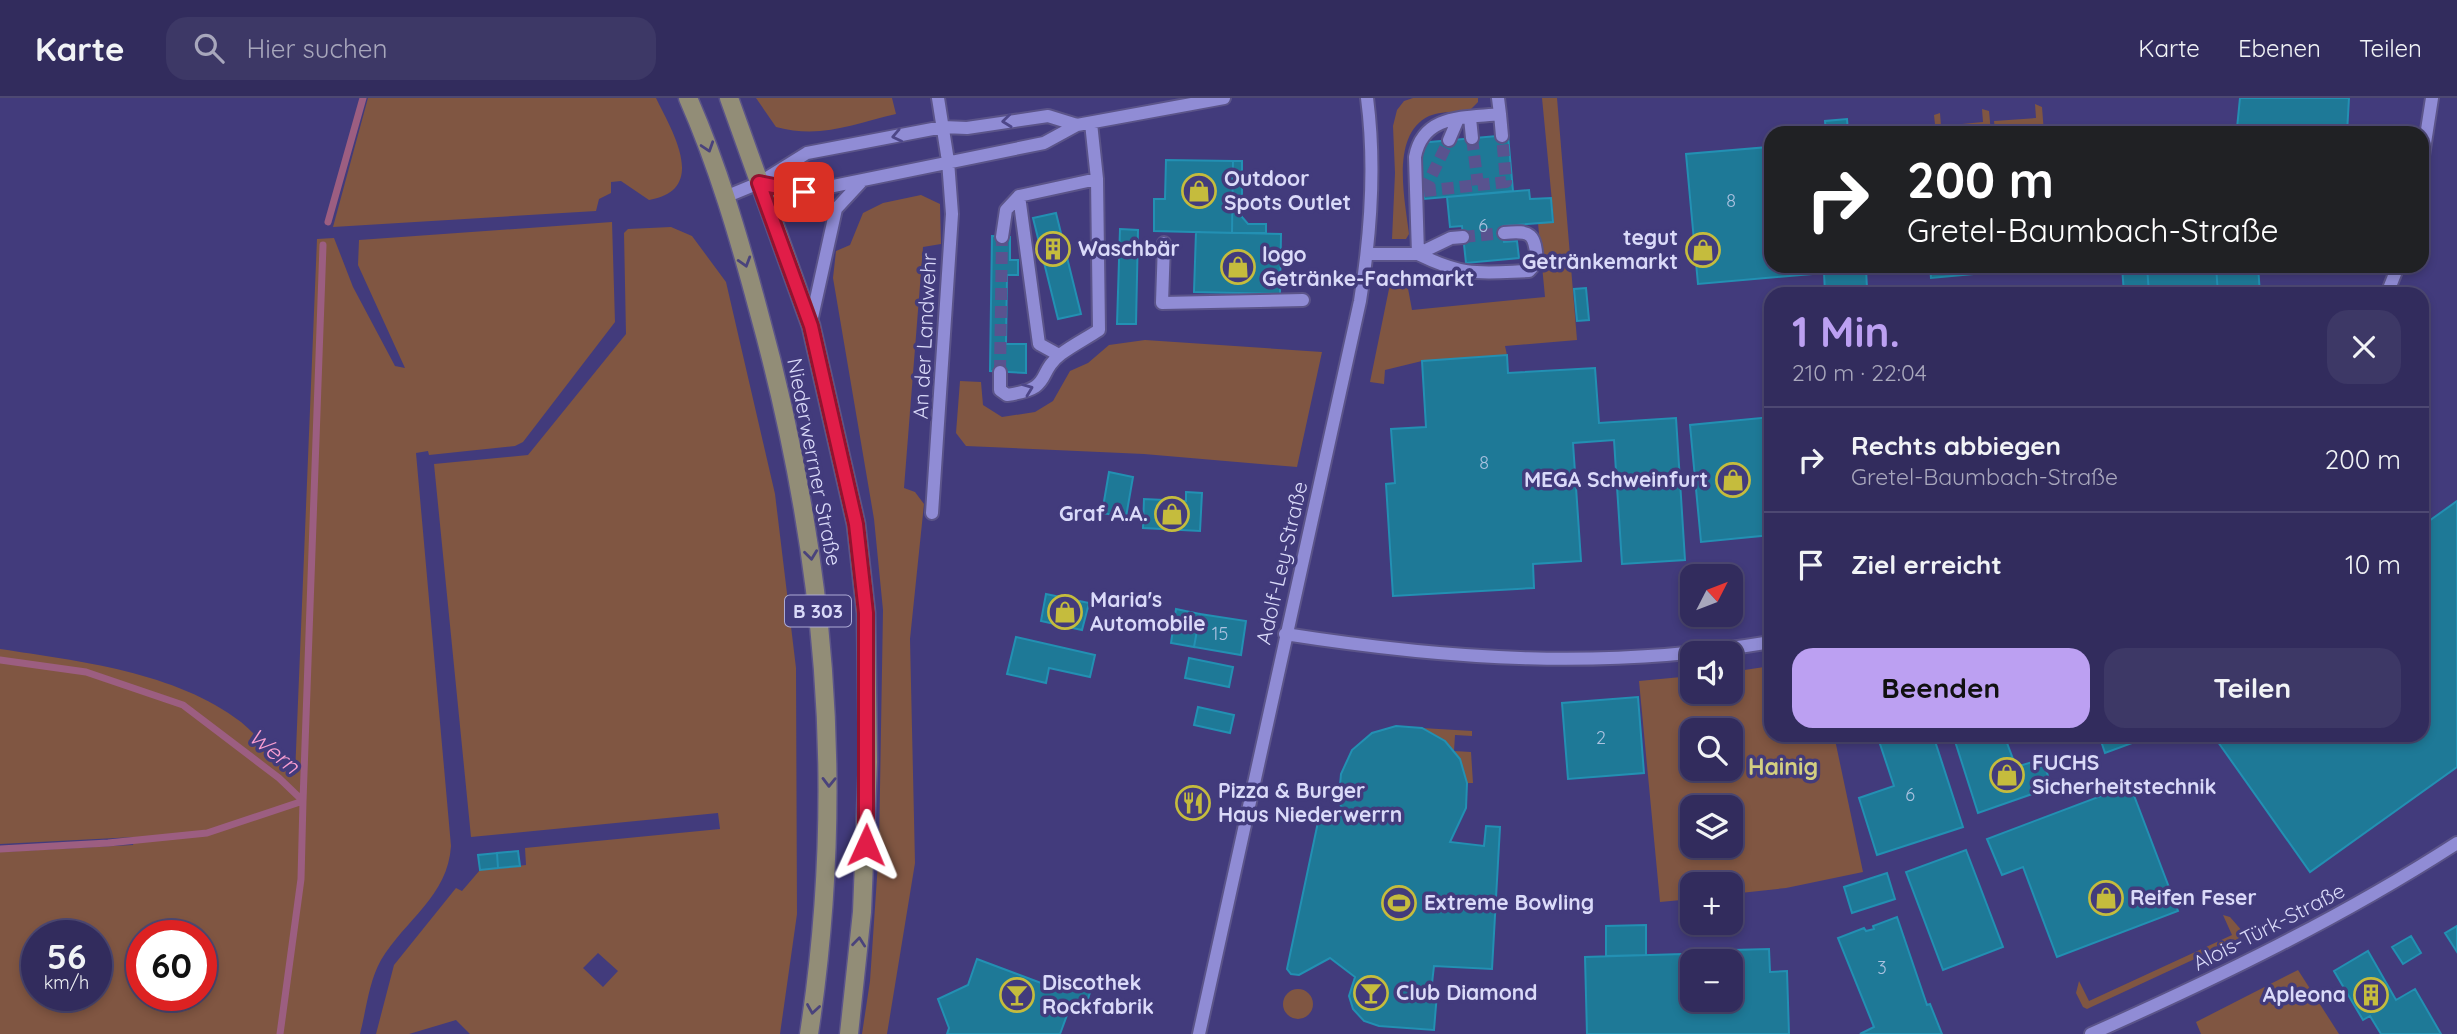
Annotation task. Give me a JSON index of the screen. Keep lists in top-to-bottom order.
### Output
{
  "streets": {
    "main road": ["Niederwerrner Straße", "B 303"],
    "street": ["An der Landwehr", "Adolf-Ley-Straße", "Alois-Türk-Straße"]
  },
  "crossings": [
    ["Niederwerrner Straße", "B 303"]
  ],
  "districts": ["Hainig"],
  "water": ["Wern"],
  "places": {
    "shop": [
      "Outdoor Spots Outlet",
      "tegut Getränkemarkt",
      "logo Getränke-Fachmarkt",
      "MEGA Schweinfurt",
      "Graf A.A.",
      "Maria's Automobile",
      "FUCHS Sicherheitstechnik",
      "Reifen Feser"
    ],
    "building": ["Waschbär", "Apleona"],
    "restaurant": ["Pizza & Burger Haus Niederwerrn"],
    "sports": ["Extreme Bowling"],
    "bar": ["Club Diamond", "Discothek Rockfabrik"]
  },
  "house_numbers": [
    "8",
    "6",
    "8",
    "15",
    "2",
    "6",
    "3"
  ],
  "north": "top right",
  "page": {
    "header": "Karte",
    "search": "Hier suchen",
    "nav": ["Karte", "Ebenen", "Teilen"],
    "turn": ["200 m", "Gretel-Baumbach-Straße"],
    "heading": ["1 Min.", "210 m · 22:04"],
    "list": [
      {
        "name": "Rechts abbiegen",
        "note": "Gretel-Baumbach-Straße",
        "value": "200 m"
      },
      {
        "name": "Ziel erreicht",
        "value": "10 m"
      }
    ],
    "map_buttons": ["+", "−"],
    "buttons": ["Beenden", "Teilen"],
    "speed": "56 km/h",
    "limit": "60"
  }
}
